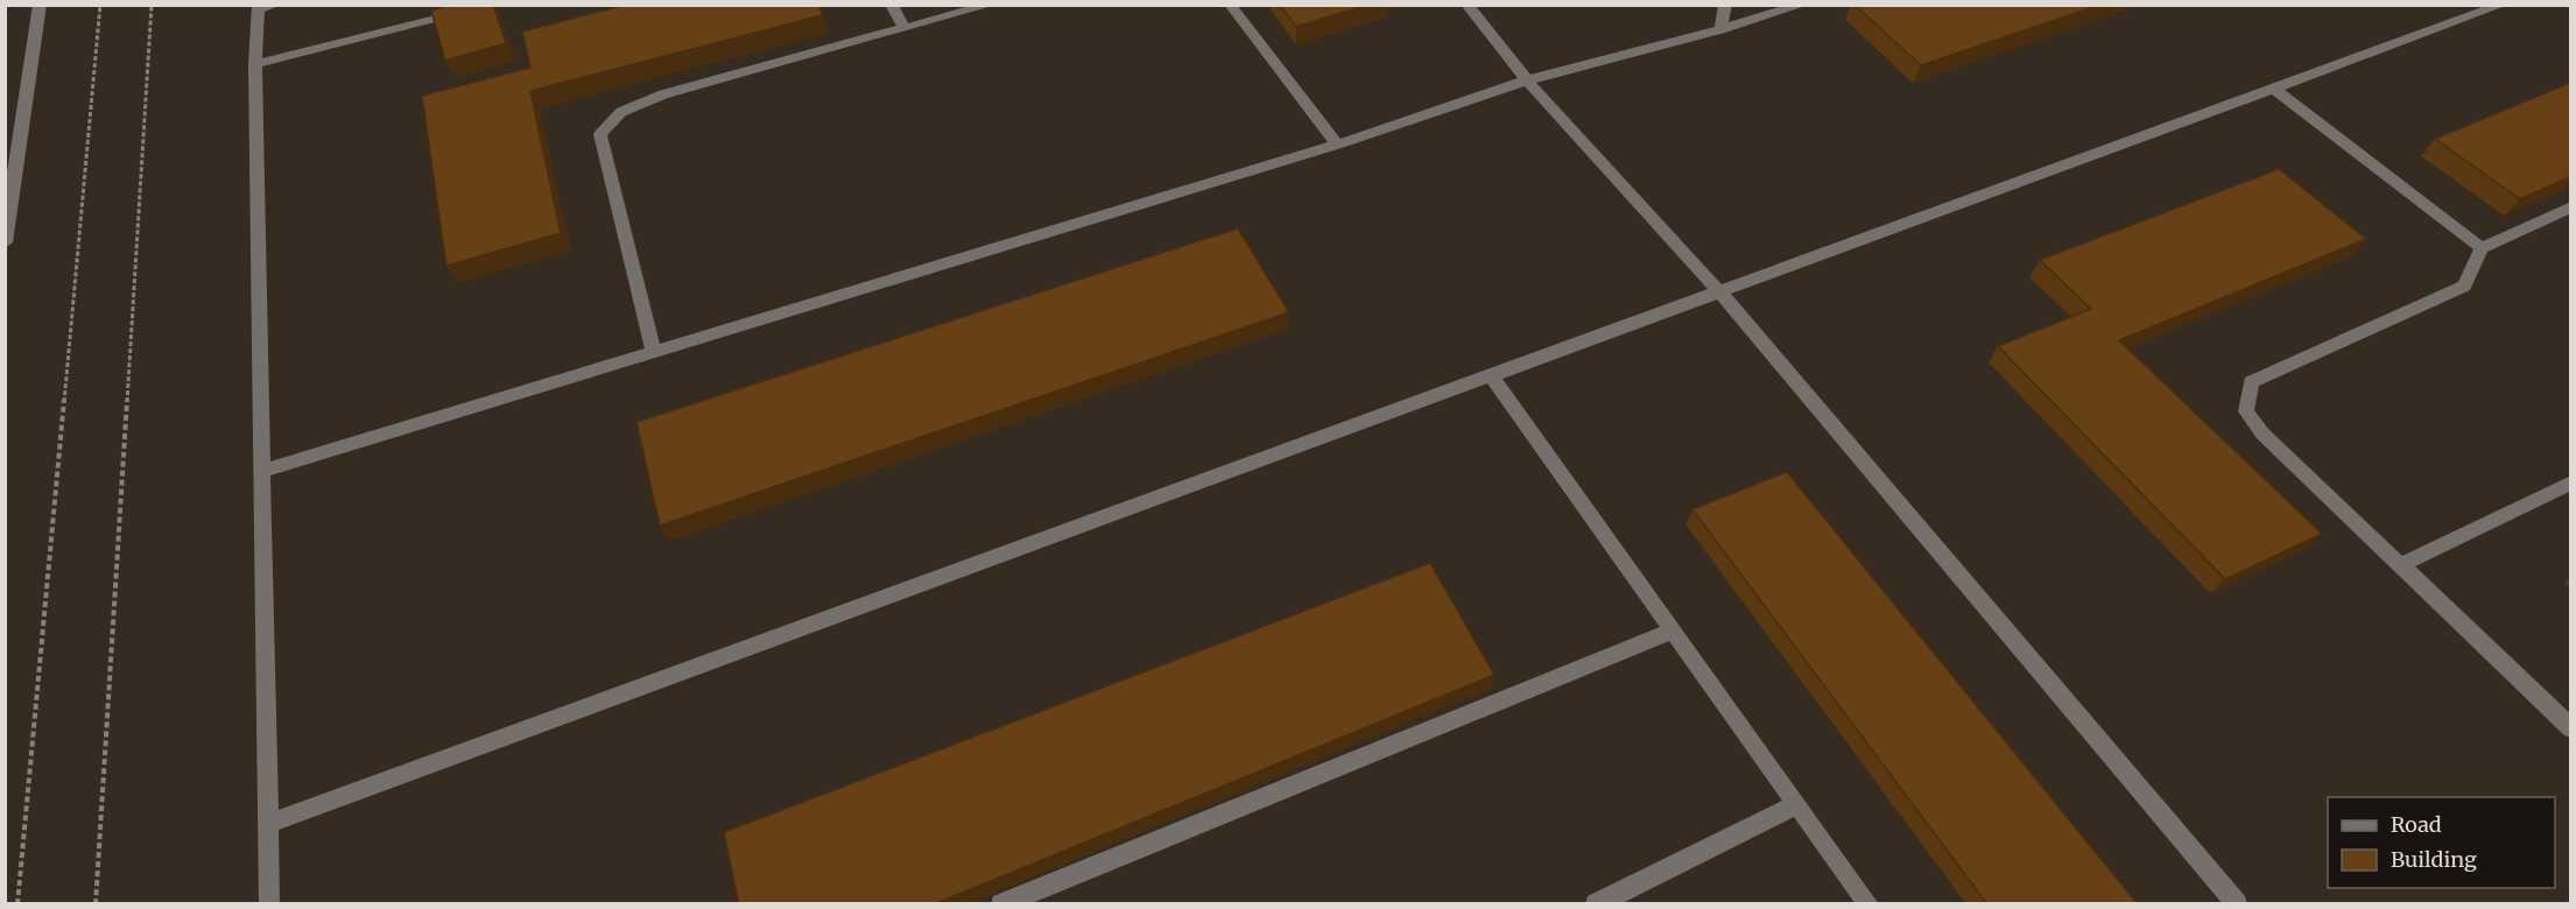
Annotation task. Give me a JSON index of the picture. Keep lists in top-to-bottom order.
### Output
{
  "legend": ["Road", "Building"]
}
